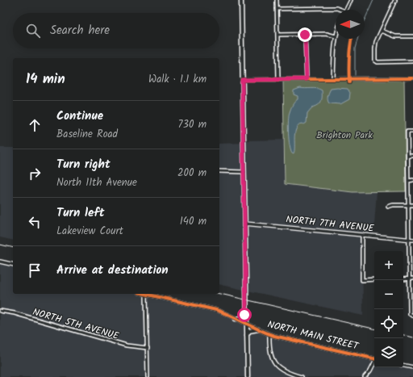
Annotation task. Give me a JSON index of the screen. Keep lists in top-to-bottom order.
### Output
{
  "streets": {
    "street": ["NORTH 7TH AVENUE", "NORTH 5TH AVENUE", "NORTH MAIN STREET"]
  },
  "parks": ["Brighton Park"],
  "north": "left",
  "page": {
    "search": "Search here",
    "heading": ["14 min", "Walk · 1.1 km"],
    "list": [
      ["Continue", "Baseline Road", "730 m"],
      ["Turn right", "North 11th Avenue", "200 m"],
      ["Turn left", "Lakeview Court", "140 m"],
      "Arrive at destination"
    ],
    "map_buttons": ["+", "−"]
  }
}
